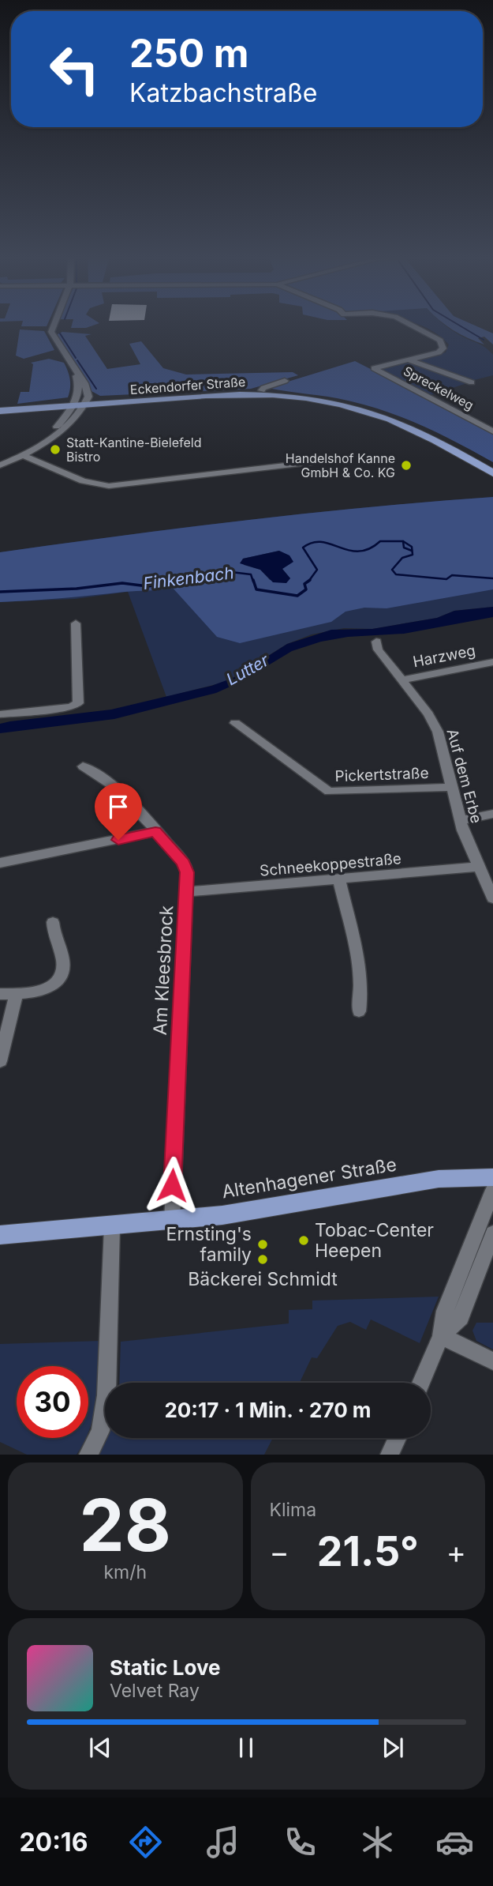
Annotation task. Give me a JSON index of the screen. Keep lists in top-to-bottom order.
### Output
{
  "streets": {
    "main road": ["Eckendorfer Straße", "Altenhagener Straße"],
    "street": [
      "Spreckelweg",
      "Harzweg",
      "Pickertstraße",
      "Auf dem Erbe",
      "Schneekoppestraße",
      "Am Kleesbrock"
    ]
  },
  "crossings": [
    ["Harzweg", "Auf dem Erbe"],
    ["Pickertstraße", "Auf dem Erbe"],
    ["Auf dem Erbe", "Schneekoppestraße"],
    ["Schneekoppestraße", "Am Kleesbrock"],
    ["Am Kleesbrock", "Altenhagener Straße"]
  ],
  "water": ["Finkenbach", "Lutter"],
  "places": [
    "Statt-Kantine-Bielefeld Bistro",
    "Handelshof Kanne GmbH & Co. KG",
    "Tobac-Center Heepen",
    "Ernsting's family",
    "Bäckerei Schmidt"
  ],
  "page": {
    "turn": ["250 m", "Katzbachstraße"],
    "limit": "30",
    "trip": "20:17 · 1 Min. · 270 m",
    "tile": [
      ["28", "km/h"],
      "Klima"
    ],
    "heat": ["−", "21.5°", "+"],
    "song": ["Static Love", "Velvet Ray"],
    "tabs": "20:16"
  }
}
